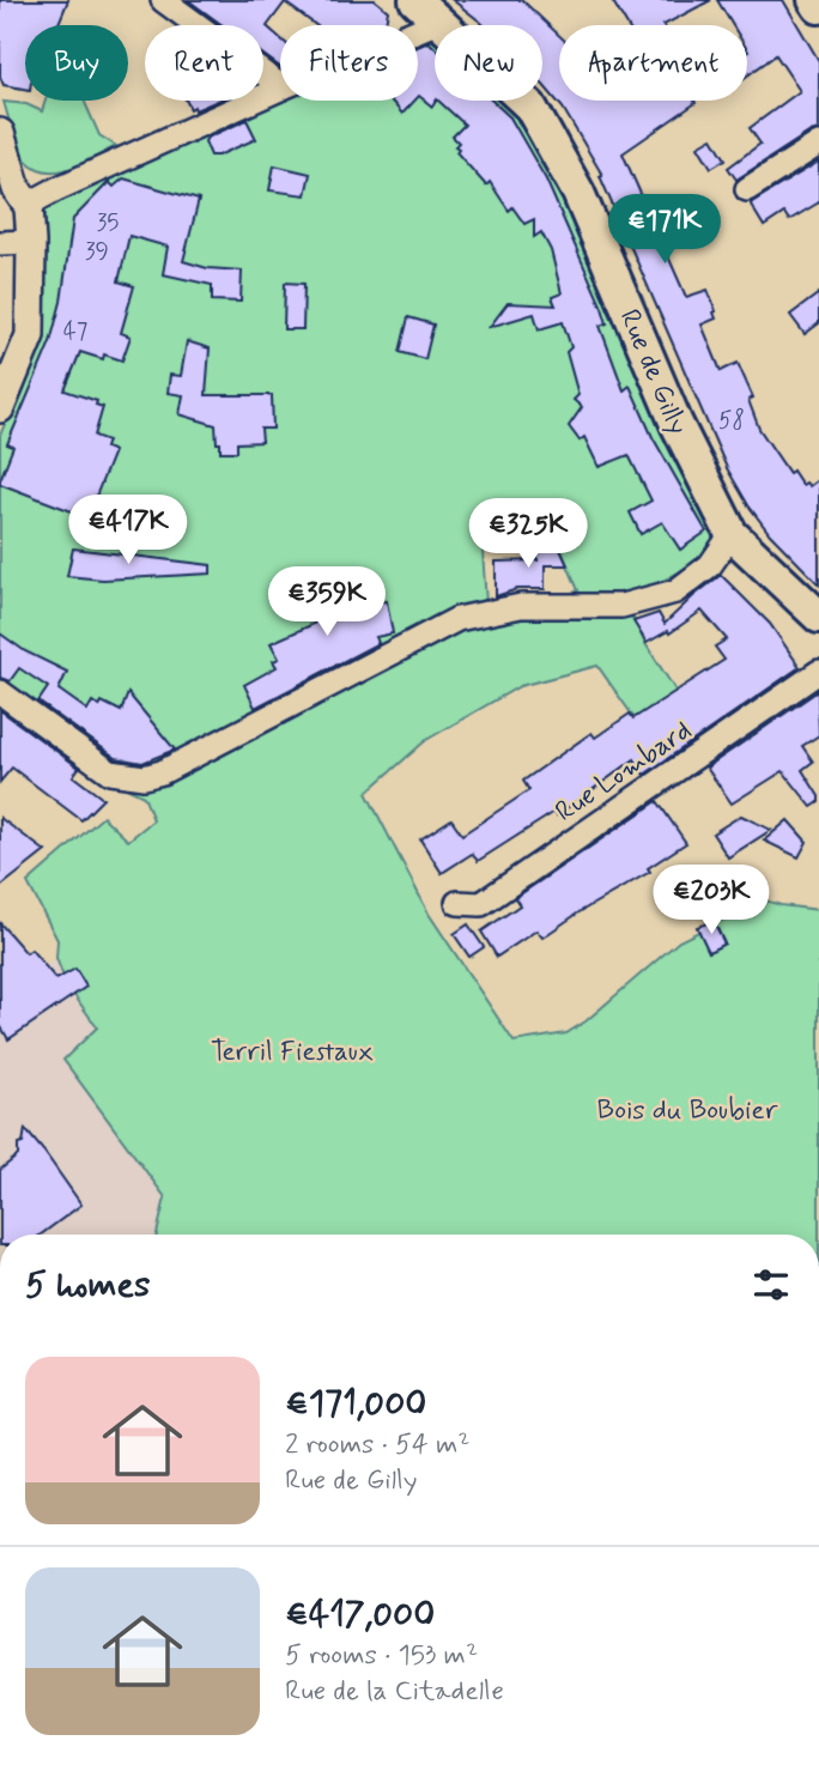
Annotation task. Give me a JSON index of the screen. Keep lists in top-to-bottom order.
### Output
{
  "streets": {
    "main road": ["Rue de Gilly"],
    "street": ["Rue Lombard"]
  },
  "parks": ["Terril Fiestaux", "Bois du Boubier"],
  "house_numbers": [
    "35",
    "39",
    "47",
    "58"
  ],
  "page": {
    "chip": [
      "Buy",
      "Rent",
      "Filters",
      "New",
      "Apartment"
    ],
    "price": [
      "€171K",
      "€417K",
      "€325K",
      "€359K",
      "€203K"
    ],
    "heading": "5 homes",
    "list": [
      {
        "name": "€171,000",
        "note": "2 rooms · 54 m² · Rue de Gilly"
      },
      {
        "name": "€417,000",
        "note": "5 rooms · 153 m² · Rue de la Citadelle"
      }
    ]
  }
}
